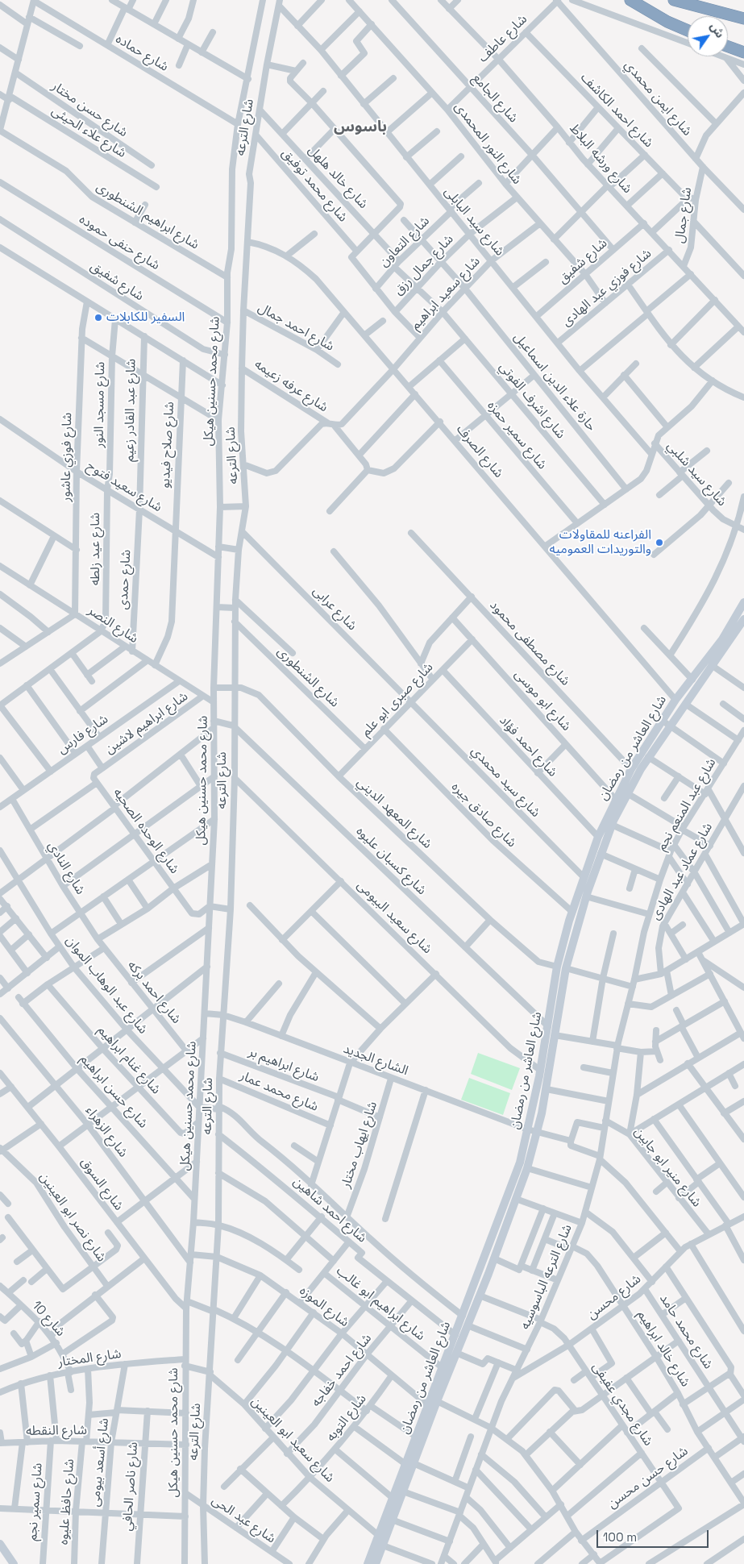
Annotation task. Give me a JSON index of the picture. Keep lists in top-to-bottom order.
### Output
{
  "streets": {
    "main road": ["شارع العاشر من رمضان"],
    "street": [
      "شارع عاطف",
      "شارع حماده",
      "شارع الجامع",
      "شارع ايمن محمدي",
      "شارع حسن مختار",
      "شارع احمد الكاشف",
      "شارع الترعه",
      "شارع علاء الحيثى",
      "شارع النور المحمدى",
      "شارع ورشه البلاط",
      "شارع خالد هلهل",
      "شارع محمد توفيق",
      "شارع جمال",
      "شارع ابراهيم الشنطورى",
      "شارع سيد البابلى",
      "شارع التعاون",
      "شارع حنفى حموده",
      "شارع شفيق",
      "شارع جمال رزق",
      "شارع فوزي عبد الهادى",
      "شارع سعيد ابراهيم",
      "شارع احمد جمال",
      "شارع محمد حسنين هيكل",
      "حارة علاء الدين اسماعيل",
      "شارع عرفه زعيمه",
      "شارع اشرف الفوتي",
      "شارع مسجد النور",
      "شارع عبد القادر زعيم",
      "شارع سمير حمزه",
      "شارع صلاح فيديو",
      "شارع الصرف",
      "شارع فوزي عاشور",
      "شارع سيد شلبي",
      "شارع سعيد فتوح",
      "شارع عيد زلطه",
      "شارع حمدى",
      "شارع عرابى",
      "شارع النصر",
      "شارع مصطفى محمود",
      "شارع الشنطورى",
      "شارع صبرى ابو علم",
      "شارع ابو موسى",
      "شارع ابراهيم لاشين",
      "شارع فارس",
      "شارع احمد فؤاد",
      "شارع سيد محمدي",
      "شارع عبد المنعم نجم",
      "شارع المعهد الديني",
      "شارع صادق جيره",
      "شارع الوحده الصحيه",
      "شارع كسبان عليوه",
      "شارع النادي",
      "شارع عماد عبد الهادى",
      "شارع سعيد البيومى",
      "شارع عبد الوهاب الموان",
      "شارع احمد بركه",
      "شارع غنام ابراهيم",
      "الشارع الجديد",
      "شارع ابراهيم بر",
      "شارع حسن ابراهيم",
      "شارع محمد عمار",
      "شارع الزهراء",
      "شارع ايهاب مختار",
      "شارع منير ابو جابين",
      "شارع السوق",
      "شارع احمد شاهين",
      "شارع نصر ابو العينين",
      "شارع الترعه الباسوسيه",
      "شارع محسن",
      "شارع ابراهيم ابو غالب",
      "شارع الموزه",
      "شارع 10",
      "شارع محمد حامد",
      "شارع خالد ابراهيم",
      "شارع المختار",
      "شارع احمد خفاجه",
      "شارع مجدي عفيفى",
      "شارع التوبه",
      "شارع النقطه",
      "شارع سعيد ابو العينين",
      "شارع أسعد بيومى",
      "شارع حسن محسن",
      "شارع ناصر الحافي",
      "شارع سمير نجم",
      "شارع حافظ عليوه",
      "شارع عبد الحى"
    ]
  },
  "crossings": [
    ["شارع عاطف", "شارع الجامع"],
    ["شارع عاطف", "شارع ايمن محمدي"],
    ["شارع عاطف", "شارع احمد الكاشف"],
    ["شارع عاطف", "شارع النور المحمدى"],
    ["شارع عاطف", "شارع ورشه البلاط"],
    ["شارع حماده", "شارع محمد حسنين هيكل"],
    ["شارع الجامع", "شارع شفيق"],
    ["شارع ايمن محمدي", "شارع جمال"],
    ["شارع احمد الكاشف", "شارع جمال"],
    ["شارع الترعه", "شارع خالد هلهل"],
    ["شارع الترعه", "شارع محمد توفيق"],
    ["شارع الترعه", "شارع سيد البابلى"],
    ["شارع الترعه", "شارع سعيد ابراهيم"],
    ["شارع الترعه", "شارع احمد جمال"],
    ["شارع الترعه", "شارع عرفه زعيمه"],
    ["شارع الترعه", "شارع الصرف"],
    ["شارع الترعه", "شارع عرابى"],
    ["شارع الترعه", "شارع الشنطورى"],
    ["شارع الترعه", "شارع المعهد الديني"],
    ["شارع الترعه", "شارع كسبان عليوه"],
    ["شارع الترعه", "شارع سعيد البيومى"],
    ["شارع الترعه", "الشارع الجديد"],
    ["شارع الترعه", "شارع ابراهيم بر"],
    ["شارع الترعه", "شارع محمد عمار"],
    ["شارع الترعه", "شارع احمد شاهين"],
    ["شارع الترعه", "شارع الموزه"],
    ["شارع الترعه", "شارع المختار"],
    ["شارع الترعه", "شارع سعيد ابو العينين"],
    ["شارع الترعه", "شارع عبد الحى"],
    ["شارع النور المحمدى", "شارع شفيق"],
    ["شارع النور المحمدى", "شارع فوزي عبد الهادى"],
    ["شارع النور المحمدى", "شارع سعيد ابراهيم"],
    ["شارع ورشه البلاط", "شارع جمال"],
    ["شارع ورشه البلاط", "شارع شفيق"],
    ["شارع ورشه البلاط", "شارع فوزي عبد الهادى"],
    ["شارع خالد هلهل", "شارع التعاون"],
    ["شارع ابراهيم الشنطورى", "شارع محمد حسنين هيكل"],
    ["شارع سيد البابلى", "شارع التعاون"],
    ["شارع سيد البابلى", "شارع شفيق"],
    ["شارع سيد البابلى", "شارع جمال رزق"],
    ["شارع سيد البابلى", "شارع فوزي عبد الهادى"],
    ["شارع سيد البابلى", "شارع سعيد ابراهيم"],
    ["شارع التعاون", "حارة علاء الدين اسماعيل"],
    ["شارع التعاون", "شارع اشرف الفوتي"],
    ["شارع حنفى حموده", "شارع محمد حسنين هيكل"],
    ["شارع شفيق", "شارع محمد حسنين هيكل"],
    ["شارع جمال رزق", "حارة علاء الدين اسماعيل"],
    ["شارع جمال رزق", "شارع اشرف الفوتي"],
    ["شارع سعيد ابراهيم", "حارة علاء الدين اسماعيل"],
    ["شارع سعيد ابراهيم", "شارع عرفه زعيمه"],
    ["شارع سعيد ابراهيم", "شارع اشرف الفوتي"],
    ["شارع سعيد ابراهيم", "شارع الصرف"],
    ["شارع محمد حسنين هيكل", "شارع سعيد فتوح"],
    ["شارع محمد حسنين هيكل", "شارع النصر"],
    ["شارع محمد حسنين هيكل", "شارع المعهد الديني"],
    ["شارع محمد حسنين هيكل", "شارع الوحده الصحيه"],
    ["شارع محمد حسنين هيكل", "شارع كسبان عليوه"],
    ["شارع محمد حسنين هيكل", "شارع عبد الوهاب الموان"],
    ["شارع محمد حسنين هيكل", "شارع غنام ابراهيم"],
    ["شارع محمد حسنين هيكل", "الشارع الجديد"],
    ["شارع محمد حسنين هيكل", "شارع حسن ابراهيم"],
    ["شارع محمد حسنين هيكل", "شارع الزهراء"],
    ["شارع محمد حسنين هيكل", "شارع السوق"],
    ["شارع محمد حسنين هيكل", "شارع الموزه"],
    ["شارع محمد حسنين هيكل", "شارع المختار"],
    ["شارع محمد حسنين هيكل", "شارع النقطه"],
    ["شارع محمد حسنين هيكل", "شارع عبد الحى"],
    ["شارع مسجد النور", "شارع سعيد فتوح"],
    ["شارع مسجد النور", "شارع عيد زلطه"],
    ["شارع عبد القادر زعيم", "شارع سعيد فتوح"],
    ["شارع عبد القادر زعيم", "شارع حمدى"],
    ["شارع صلاح فيديو", "شارع سعيد فتوح"],
    ["شارع صلاح فيديو", "شارع النصر"],
    ["شارع الصرف", "شارع العاشر من رمضان"],
    ["شارع فوزي عاشور", "شارع سعيد فتوح"],
    ["شارع فوزي عاشور", "شارع النصر"],
    ["شارع سعيد فتوح", "شارع عيد زلطه"],
    ["شارع سعيد فتوح", "شارع حمدى"],
    ["شارع عيد زلطه", "شارع النصر"],
    ["شارع حمدى", "شارع النصر"],
    ["شارع عرابى", "شارع صبرى ابو علم"],
    ["شارع عرابى", "شارع سيد محمدي"],
    ["شارع النصر", "شارع ابراهيم لاشين"],
    ["شارع النصر", "شارع فارس"],
    ["شارع مصطفى محمود", "شارع العاشر من رمضان"],
    ["شارع الشنطورى", "شارع صبرى ابو علم"],
    ["شارع صبرى ابو علم", "شارع ابو موسى"],
    ["شارع صبرى ابو علم", "شارع احمد فؤاد"],
    ["شارع صبرى ابو علم", "شارع سيد محمدي"],
    ["شارع صبرى ابو علم", "شارع المعهد الديني"],
    ["شارع صبرى ابو علم", "شارع صادق جيره"],
    ["شارع ابو موسى", "شارع العاشر من رمضان"],
    ["شارع ابراهيم لاشين", "شارع الوحده الصحيه"],
    ["شارع فارس", "شارع النادي"],
    ["شارع احمد فؤاد", "شارع العاشر من رمضان"],
    ["شارع العاشر من رمضان", "شارع سيد محمدي"],
    ["شارع العاشر من رمضان", "شارع المعهد الديني"],
    ["شارع العاشر من رمضان", "شارع صادق جيره"],
    ["شارع العاشر من رمضان", "شارع كسبان عليوه"],
    ["شارع العاشر من رمضان", "شارع سعيد البيومى"],
    ["شارع العاشر من رمضان", "الشارع الجديد"],
    ["شارع العاشر من رمضان", "شارع احمد شاهين"],
    ["شارع العاشر من رمضان", "شارع ابراهيم ابو غالب"],
    ["شارع العاشر من رمضان", "شارع الموزه"],
    ["شارع العاشر من رمضان", "شارع سعيد ابو العينين"],
    ["شارع عبد المنعم نجم", "شارع المعهد الديني"],
    ["شارع عبد المنعم نجم", "شارع الترعه الباسوسيه"],
    ["شارع المعهد الديني", "شارع الترعه الباسوسيه"],
    ["شارع النادي", "شارع احمد بركه"],
    ["الشارع الجديد", "شارع ايهاب مختار"],
    ["الشارع الجديد", "شارع الترعه الباسوسيه"],
    ["شارع ابراهيم بر", "شارع ايهاب مختار"],
    ["شارع منير ابو جابين", "شارع الترعه الباسوسيه"],
    ["شارع منير ابو جابين", "شارع محسن"],
    ["شارع احمد شاهين", "شارع احمد خفاجه"],
    ["شارع الترعه الباسوسيه", "شارع محسن"],
    ["شارع الترعه الباسوسيه", "شارع خالد ابراهيم"],
    ["شارع الترعه الباسوسيه", "شارع مجدي عفيفى"],
    ["شارع محسن", "شارع محمد حامد"],
    ["شارع محسن", "شارع خالد ابراهيم"],
    ["شارع محسن", "شارع مجدي عفيفى"],
    ["شارع ابراهيم ابو غالب", "شارع احمد خفاجه"],
    ["شارع الموزه", "شارع احمد خفاجه"],
    ["شارع الموزه", "شارع التوبه"],
    ["شارع 10", "شارع المختار"],
    ["شارع خالد ابراهيم", "شارع حسن محسن"],
    ["شارع المختار", "شارع سعيد ابو العينين"],
    ["شارع المختار", "شارع أسعد بيومى"],
    ["شارع المختار", "شارع سمير نجم"],
    ["شارع المختار", "شارع حافظ عليوه"],
    ["شارع احمد خفاجه", "شارع سعيد ابو العينين"],
    ["شارع مجدي عفيفى", "شارع حسن محسن"],
    ["شارع التوبه", "شارع سعيد ابو العينين"],
    ["شارع النقطه", "شارع أسعد بيومى"],
    ["شارع النقطه", "شارع ناصر الحافي"],
    ["شارع النقطه", "شارع سمير نجم"],
    ["شارع النقطه", "شارع حافظ عليوه"]
  ],
  "districts": ["باسوس"],
  "places": ["السفير للكابلات", "الفراعنه للمقاولات والتوريدات العموميه"],
  "scale_bar": "100 m",
  "north": "top right"
}
